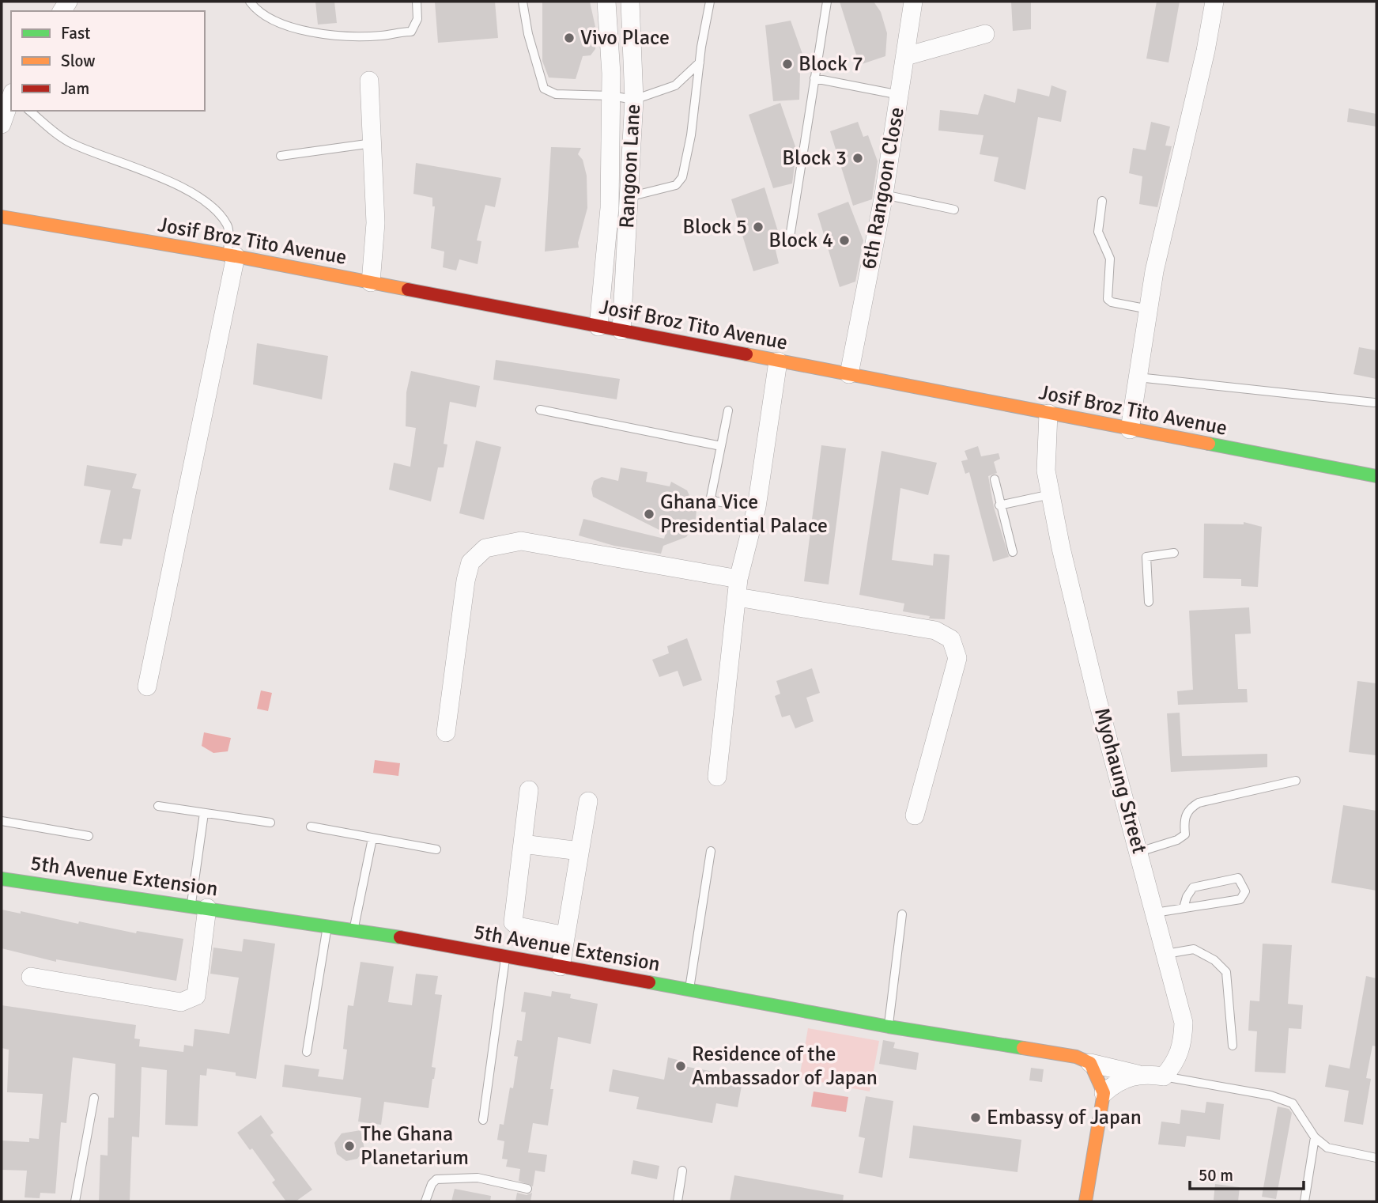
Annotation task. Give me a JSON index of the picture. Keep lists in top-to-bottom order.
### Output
{
  "streets": {
    "street": [
      "Rangoon Lane",
      "6th Rangoon Close",
      "Josif Broz Tito Avenue",
      "Myohaung Street",
      "5th Avenue Extension"
    ]
  },
  "crossings": [
    ["Rangoon Lane", "Josif Broz Tito Avenue"],
    ["6th Rangoon Close", "Josif Broz Tito Avenue"],
    ["Josif Broz Tito Avenue", "Myohaung Street"]
  ],
  "places": [
    "Vivo Place",
    "Block 7",
    "Block 3",
    "Block 5",
    "Block 4",
    "Ghana Vice Presidential Palace",
    "Residence of the Ambassador of Japan",
    "Embassy of Japan",
    "The Ghana Planetarium"
  ],
  "legend": ["Fast", "Slow", "Jam"],
  "scale_bar": "50 m"
}
